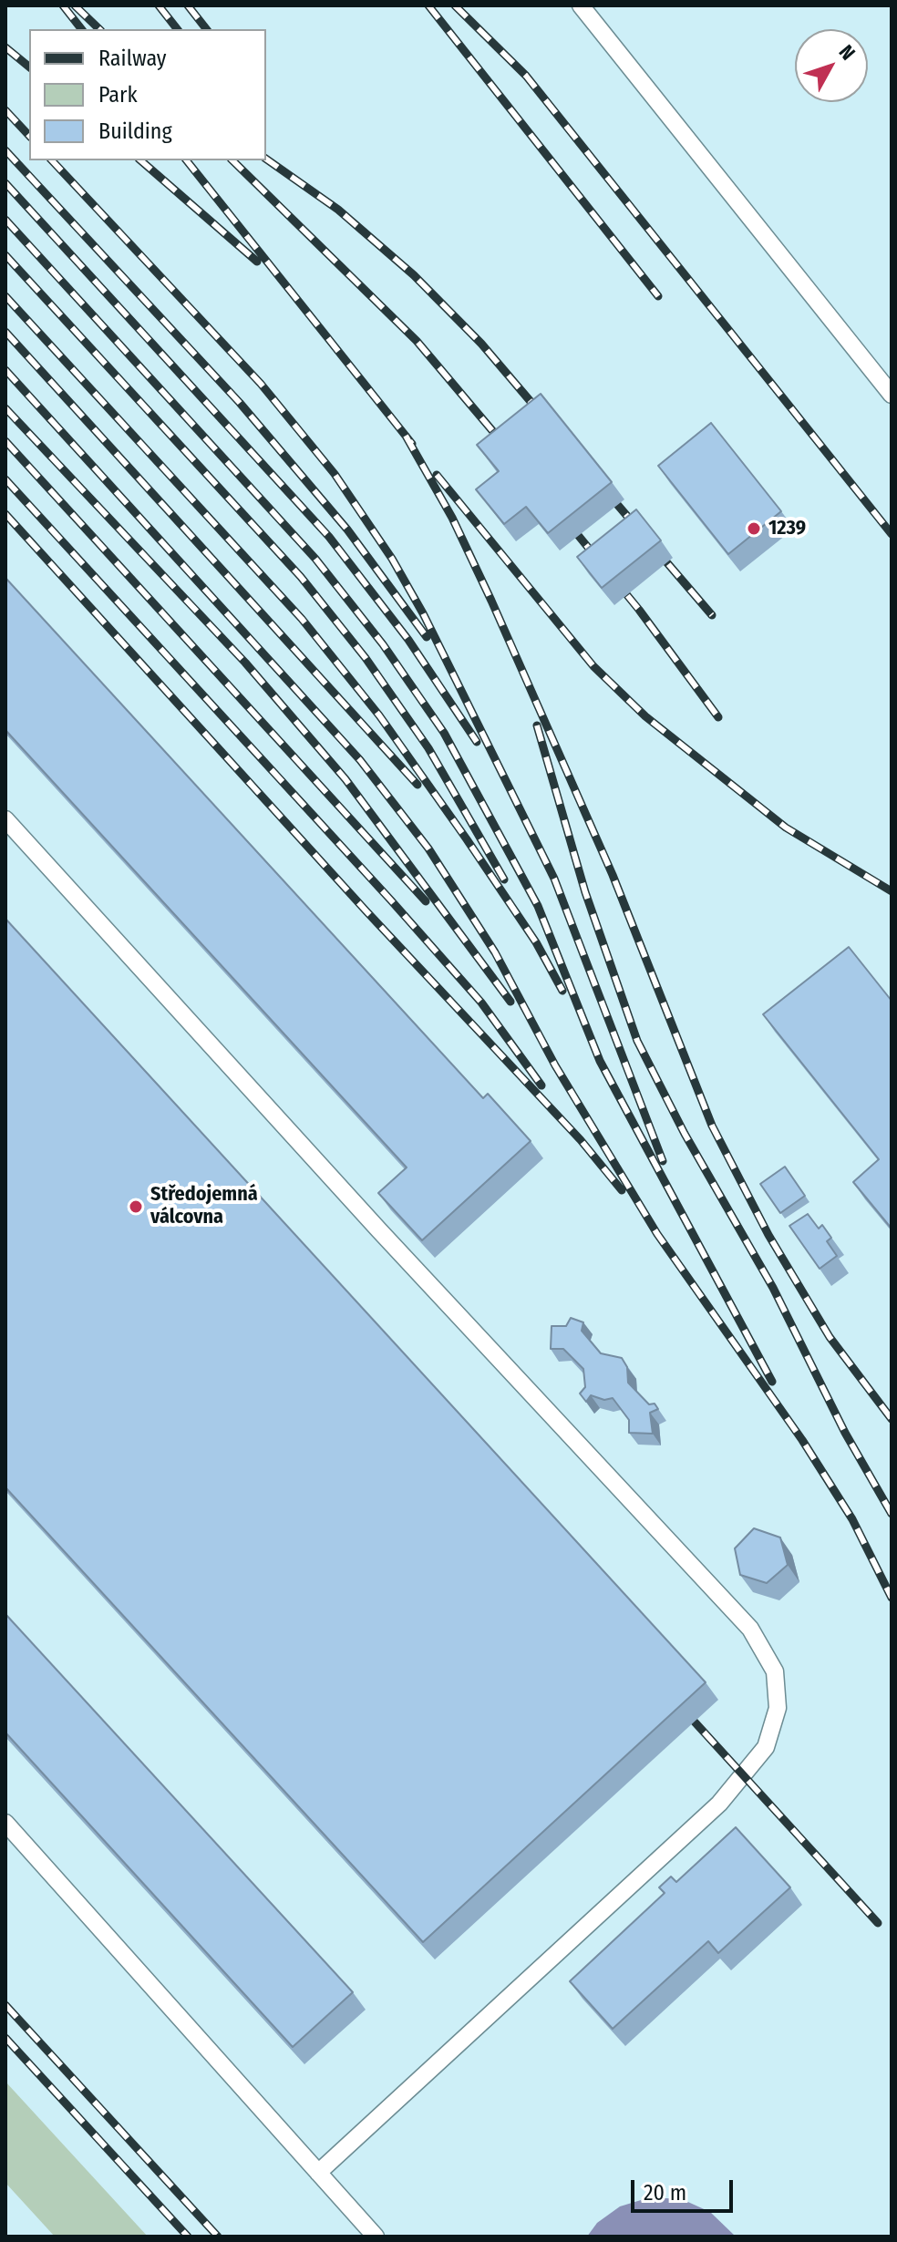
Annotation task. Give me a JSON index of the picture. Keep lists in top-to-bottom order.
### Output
{
  "places": ["1239", "Středojemná válcovna"],
  "legend": ["Railway", "Park", "Building"],
  "scale_bar": "20 m",
  "north": "top right"
}
